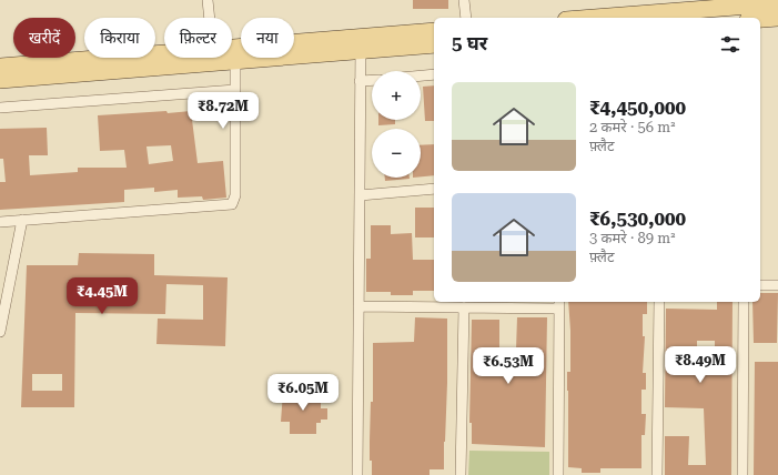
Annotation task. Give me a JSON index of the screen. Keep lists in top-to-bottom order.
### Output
{
  "page": {
    "chip": [
      "खरीदें",
      "किराया",
      "फ़िल्टर",
      "नया"
    ],
    "heading": "5 घर",
    "map_buttons": ["+", "−"],
    "list": [
      {
        "name": "₹4,450,000",
        "note": "2 कमरे · 56 m² · फ़्लैट"
      },
      {
        "name": "₹6,530,000",
        "note": "3 कमरे · 89 m² · फ़्लैट"
      }
    ],
    "price": [
      "₹8.72M",
      "₹4.45M",
      "₹8.49M",
      "₹6.53M",
      "₹6.05M"
    ]
  }
}
